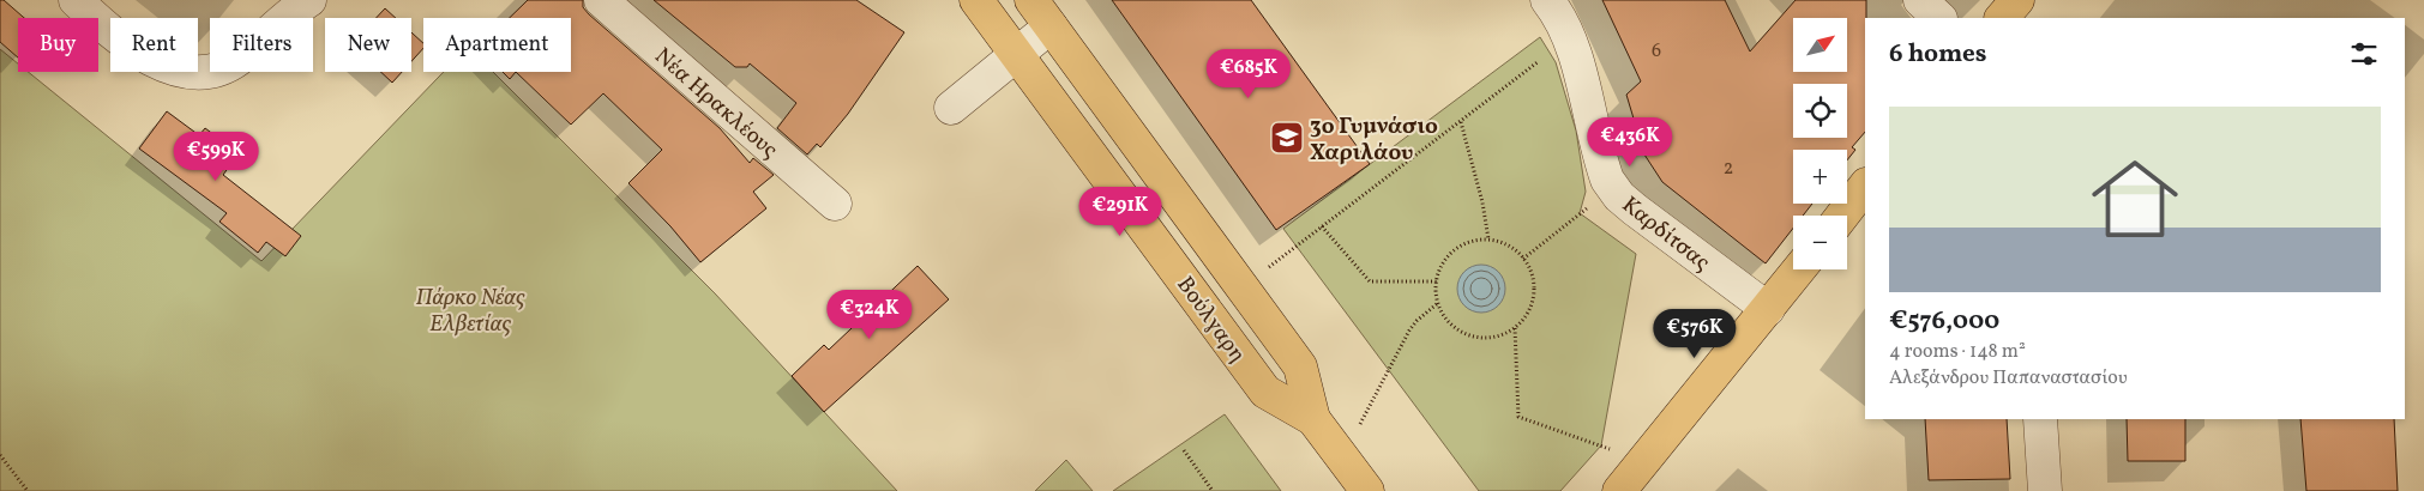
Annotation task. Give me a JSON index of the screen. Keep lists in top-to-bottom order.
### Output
{
  "streets": {
    "main road": ["Βούλγαρη"],
    "street": ["Νέα Ηρακλέους", "Καρδίτσας"]
  },
  "parks": ["Πάρκο Νέας Ελβετίας"],
  "places": {
    "school or university": ["3ο Γυμνάσιο Χαριλάου"]
  },
  "house_numbers": ["6", "2"],
  "north": "top right",
  "page": {
    "map_buttons": ["+", "−"],
    "chip": [
      "Buy",
      "Rent",
      "Filters",
      "New",
      "Apartment"
    ],
    "heading": "6 homes",
    "price": [
      "€685K",
      "€436K",
      "€599K",
      "€291K",
      "€324K",
      "€576K"
    ],
    "list": [
      {
        "name": "€576,000",
        "note": "4 rooms · 148 m² · Αλεξάνδρου Παπαναστασίου"
      }
    ]
  }
}
